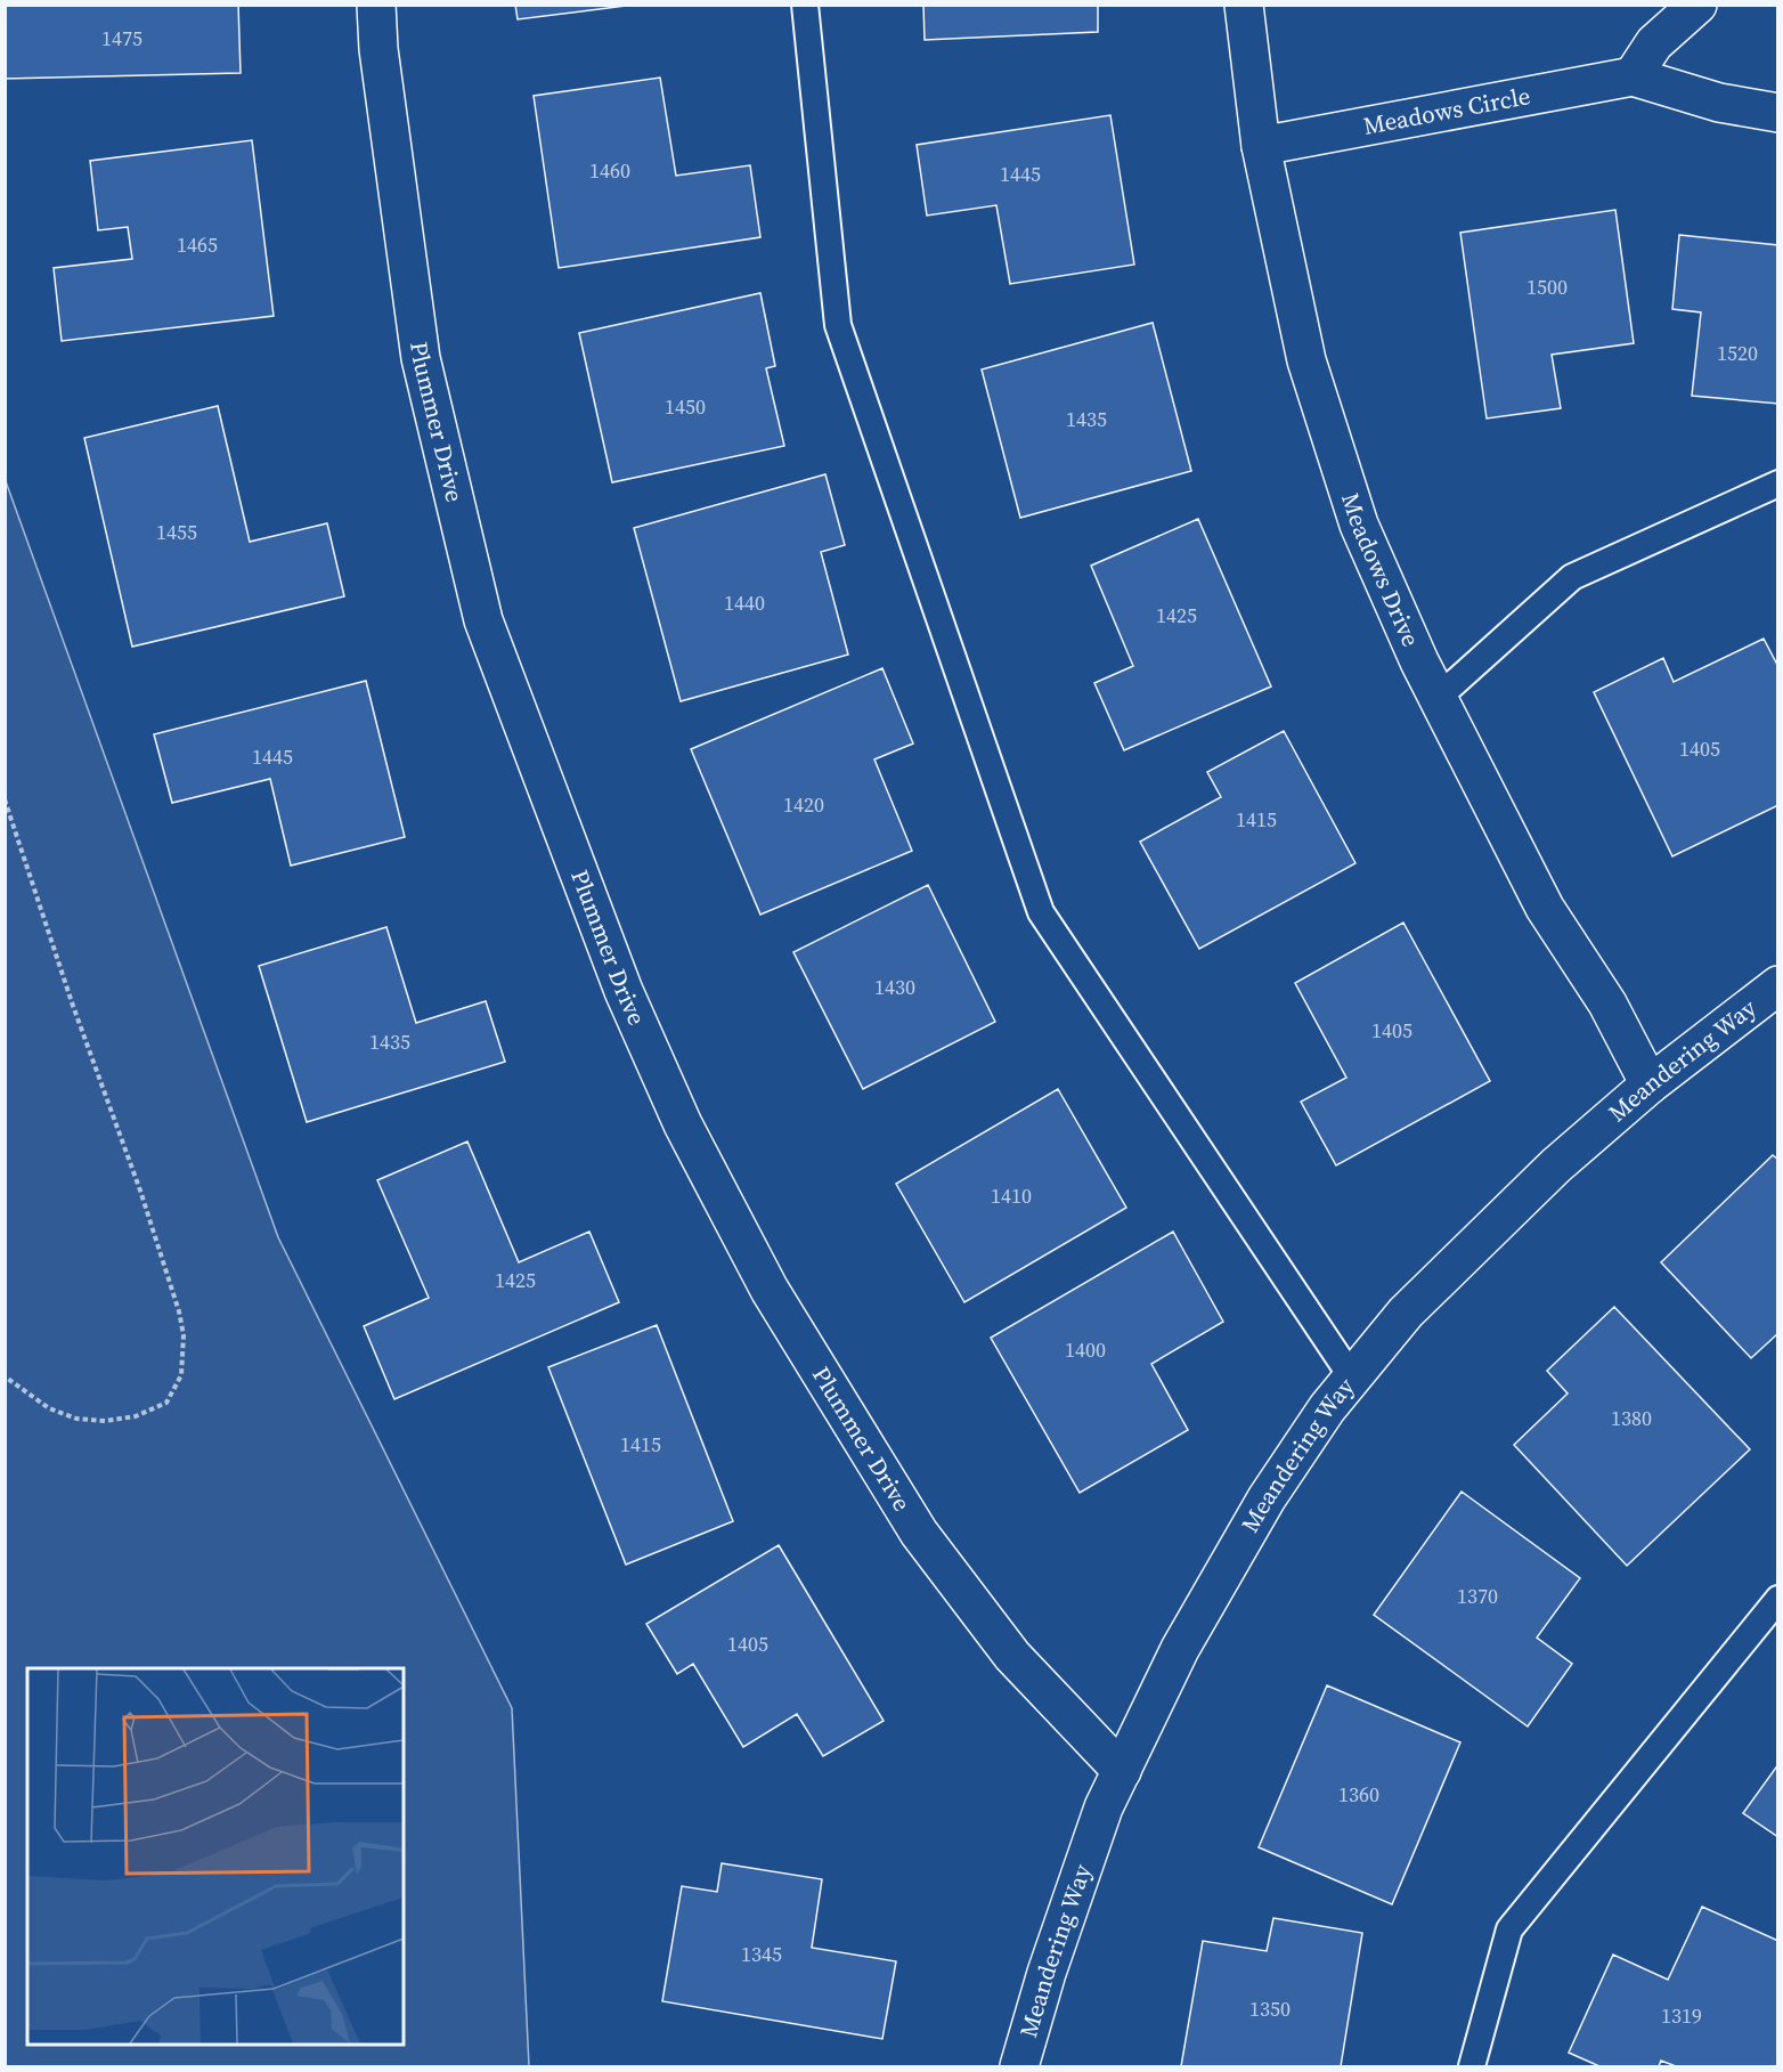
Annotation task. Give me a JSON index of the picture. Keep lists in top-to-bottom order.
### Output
{
  "streets": {
    "street": [
      "Meadows Circle",
      "Plummer Drive",
      "Meadows Drive",
      "Meandering Way"
    ]
  },
  "crossings": [
    ["Meadows Circle", "Meadows Drive"],
    ["Plummer Drive", "Meandering Way"],
    ["Meadows Drive", "Meandering Way"]
  ],
  "house_numbers": [
    "1475",
    "1460",
    "1445",
    "1465",
    "1500",
    "1520",
    "1450",
    "1435",
    "1455",
    "1440",
    "1425",
    "1405",
    "1445",
    "1420",
    "1415",
    "1430",
    "1405",
    "1435",
    "1410",
    "1425",
    "1400",
    "1380",
    "1415",
    "1370",
    "1405",
    "1360",
    "1345",
    "1350",
    "1319"
  ]
}
